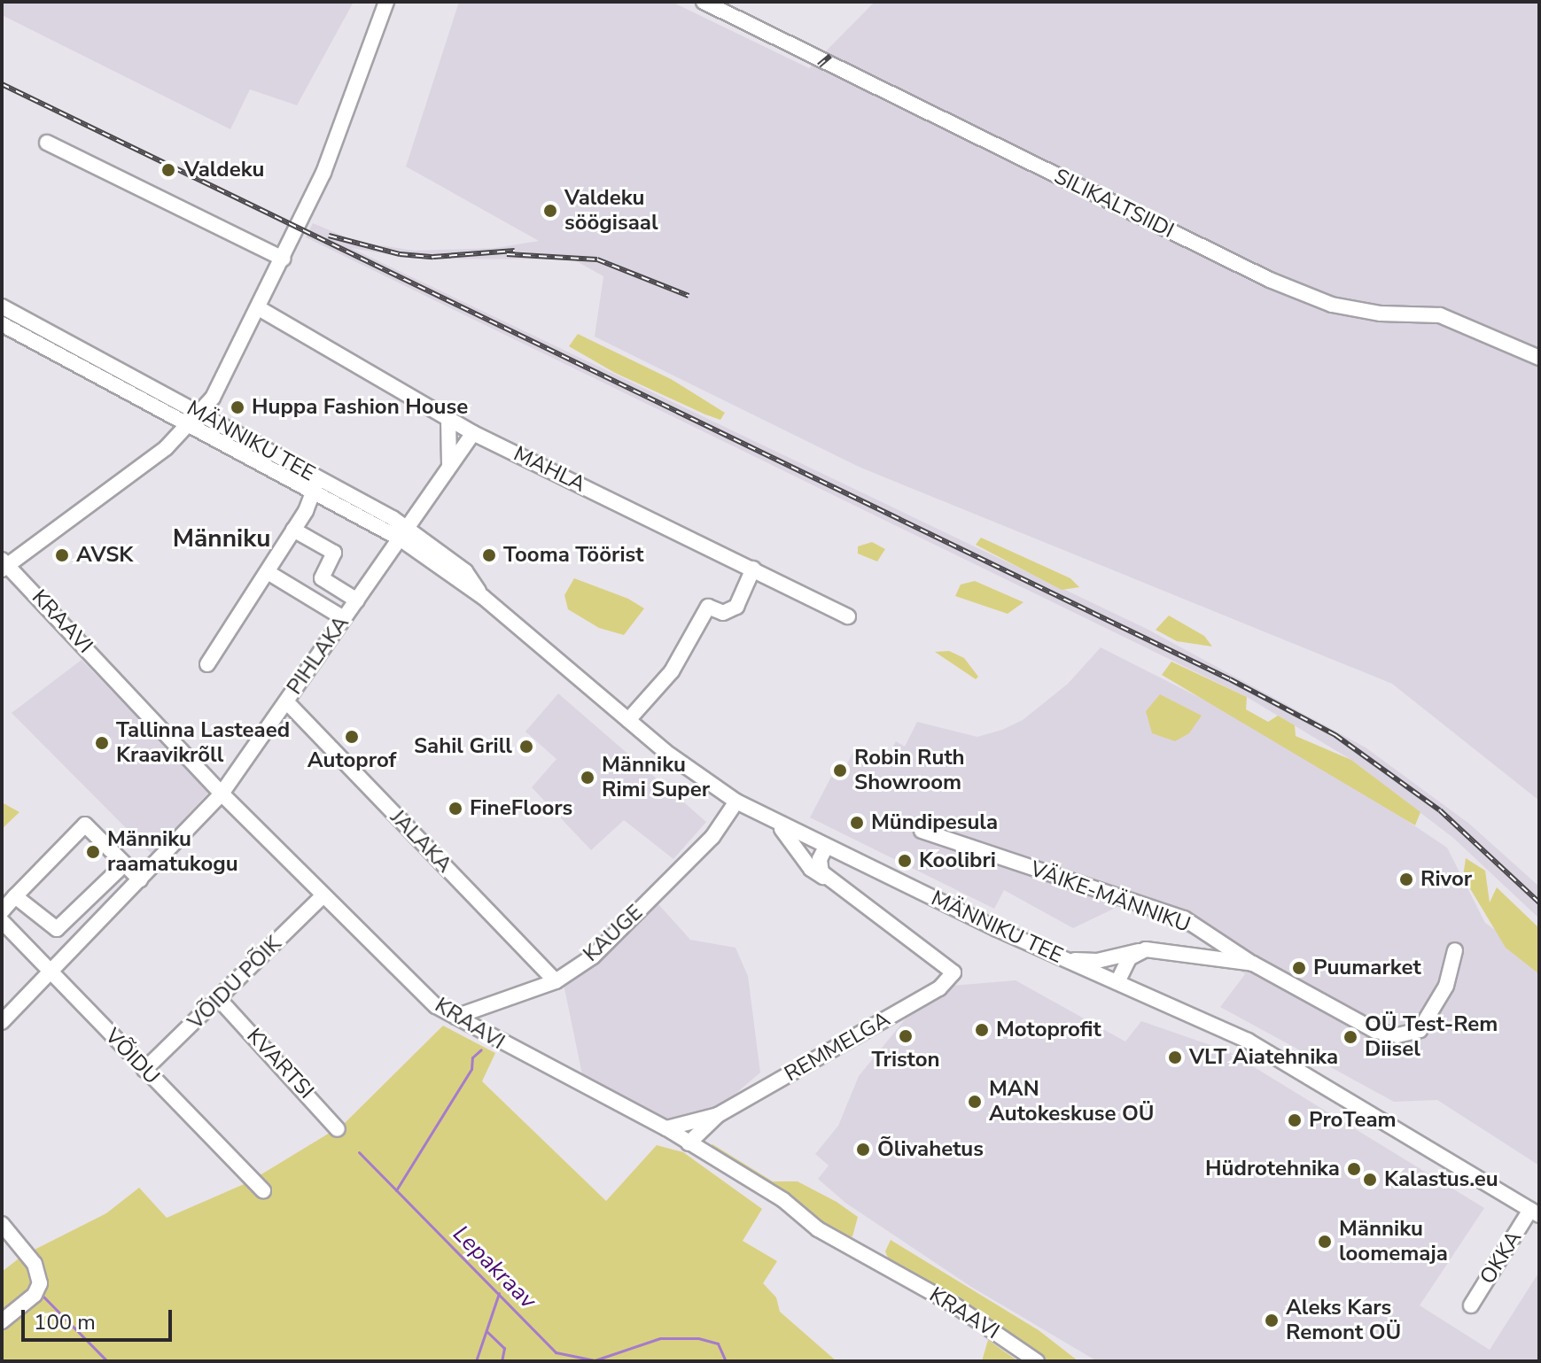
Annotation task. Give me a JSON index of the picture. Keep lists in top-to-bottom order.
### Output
{
  "streets": {
    "street": [
      "SILIKALTSIIDI",
      "MÄNNIKU TEE",
      "MAHLA",
      "KRAAVI",
      "PIHLAKA",
      "JALAKA",
      "VÄIKE-MÄNNIKU",
      "KAUGE",
      "VÕIDU PÕIK",
      "REMMELGA",
      "VÕIDU",
      "KVARTSI",
      "OKKA"
    ]
  },
  "crossings": [
    ["MÄNNIKU TEE", "PIHLAKA"],
    ["MÄNNIKU TEE", "VÄIKE-MÄNNIKU"],
    ["MÄNNIKU TEE", "KAUGE"],
    ["MÄNNIKU TEE", "OKKA"],
    ["MAHLA", "PIHLAKA"],
    ["KRAAVI", "PIHLAKA"],
    ["KRAAVI", "KAUGE"],
    ["KRAAVI", "VÕIDU PÕIK"],
    ["KRAAVI", "REMMELGA"],
    ["PIHLAKA", "JALAKA"],
    ["PIHLAKA", "VÕIDU"],
    ["JALAKA", "KAUGE"],
    ["VÕIDU PÕIK", "VÕIDU"],
    ["VÕIDU PÕIK", "KVARTSI"]
  ],
  "districts": ["Männiku"],
  "water": ["Lepakraav"],
  "places": [
    "Valdeku",
    "Valdeku söögisaal",
    "Huppa Fashion House",
    "AVSK",
    "Tooma Töörist",
    "Autoprof",
    "Tallinna Lasteaed Kraavikrõll",
    "Sahil Grill",
    "Robin Ruth Showroom",
    "Männiku Rimi Super",
    "FineFloors",
    "Mündipesula",
    "Männiku raamatukogu",
    "Koolibri",
    "Rivor",
    "Puumarket",
    "Motoprofit",
    "Triston",
    "OÜ Test-Rem Diisel",
    "VLT Aiatehnika",
    "MAN Autokeskuse OÜ",
    "ProTeam",
    "Õlivahetus",
    "Hüdrotehnika",
    "Kalastus.eu",
    "Männiku loomemaja",
    "Aleks Kars Remont OÜ"
  ],
  "scale_bar": "100 m"
}
